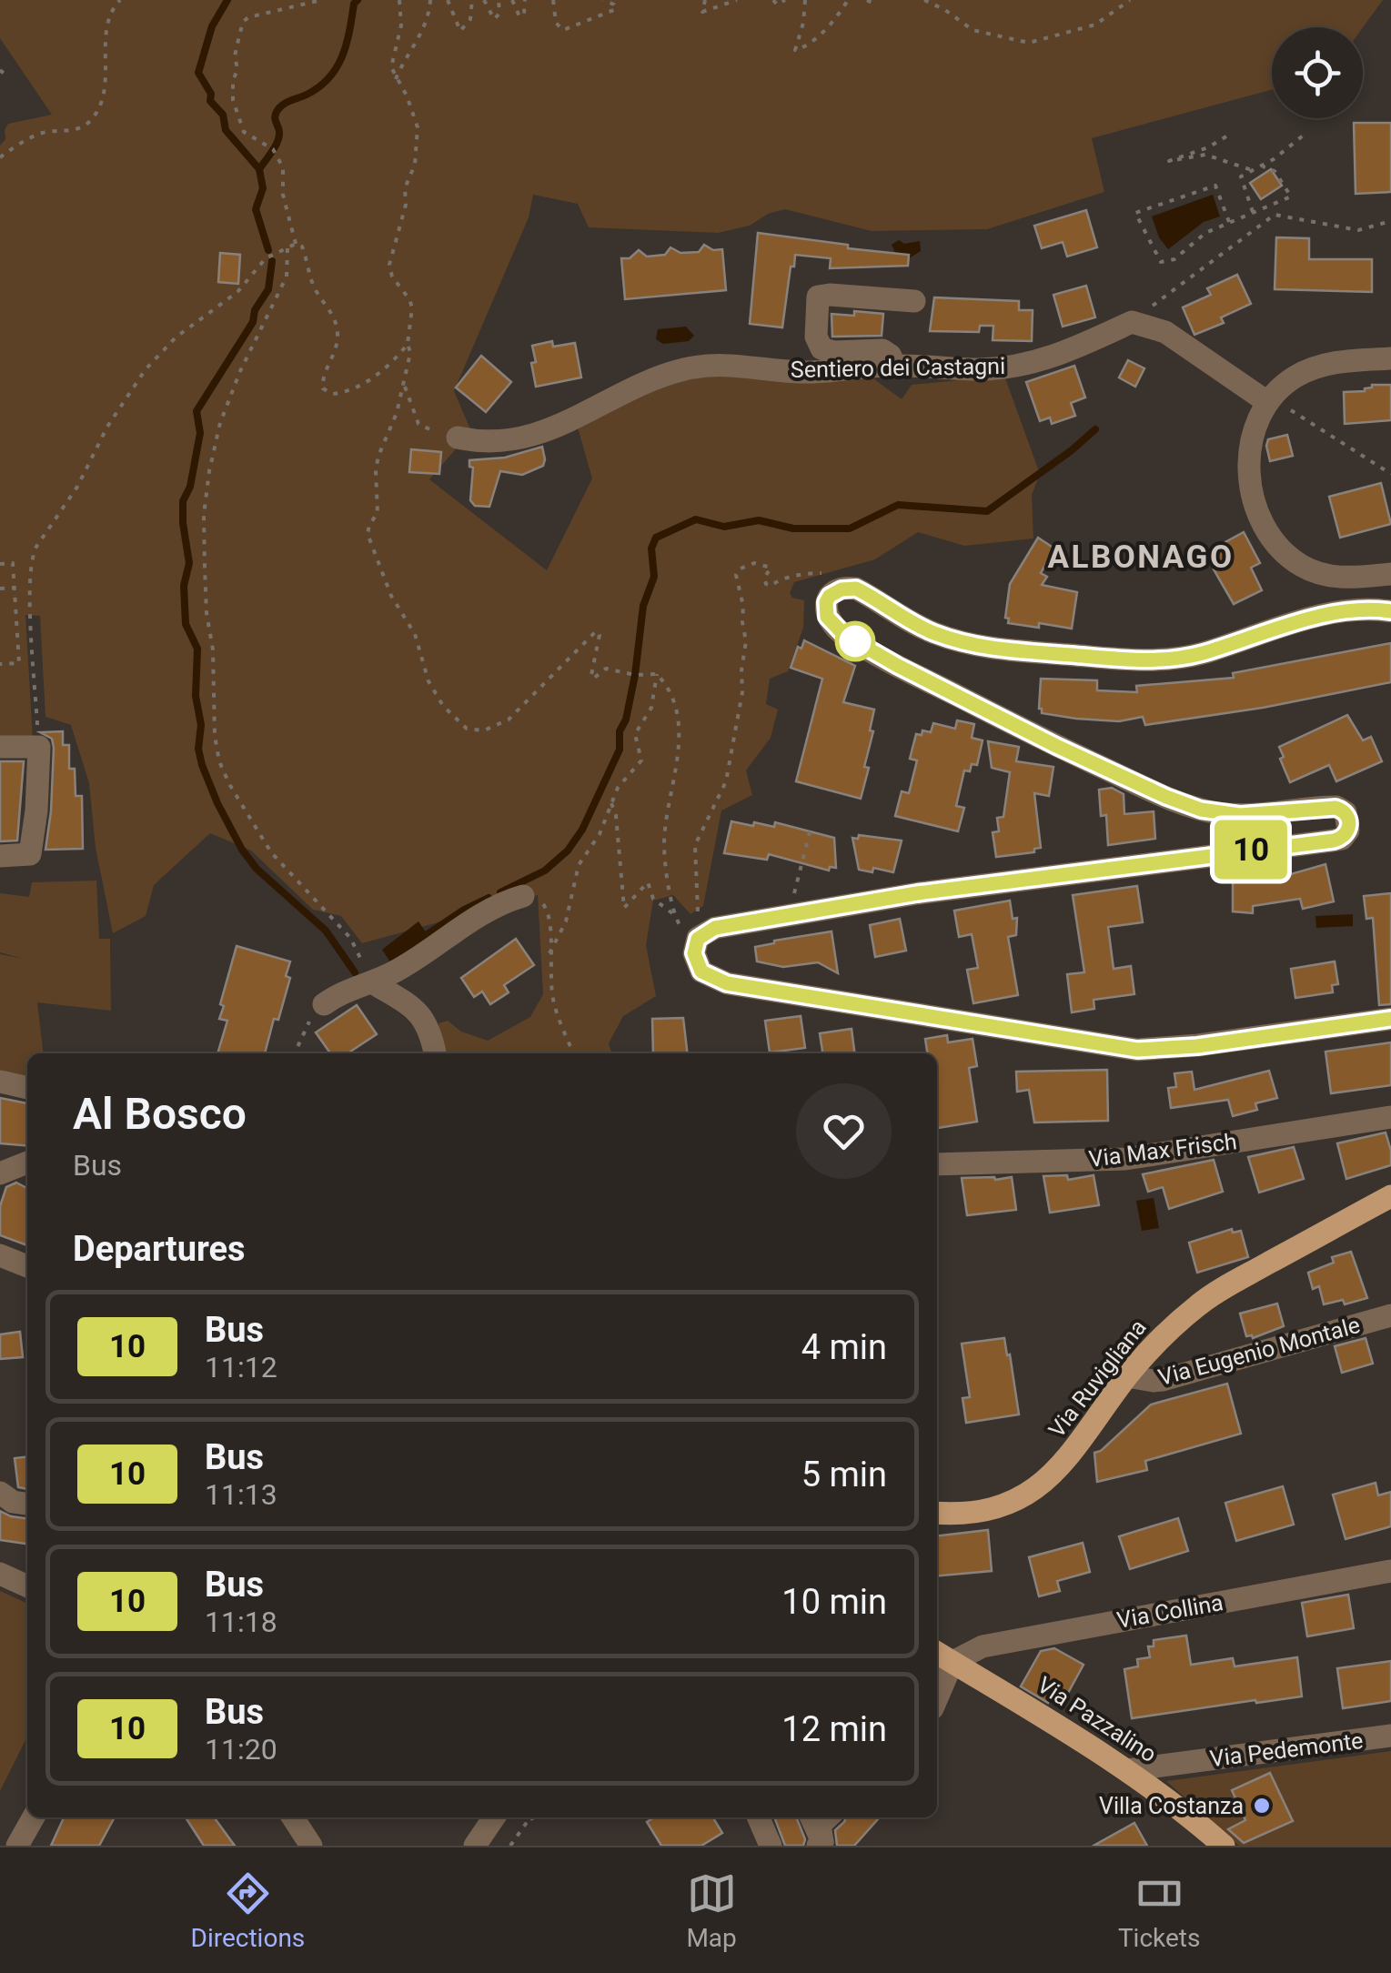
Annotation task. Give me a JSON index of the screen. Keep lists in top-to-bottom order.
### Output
{
  "streets": {
    "main road": ["Via Ruvigliana", "Via Pazzalino"],
    "street": [
      "Sentiero dei Castagni",
      "Via Max Frisch",
      "Via Eugenio Montale",
      "Via Collina",
      "Via Pedemonte"
    ]
  },
  "crossings": [
    ["Via Eugenio Montale", "Via Ruvigliana"],
    ["Via Collina", "Via Pazzalino"],
    ["Via Pazzalino", "Via Pedemonte"]
  ],
  "districts": ["ALBONAGO"],
  "places": ["Villa Costanza"],
  "lines": ["bus line 10"],
  "page": {
    "on_map": "10",
    "heading": [
      ["Al Bosco", "Bus"],
      "Departures"
    ],
    "list": [
      {
        "mark": "10",
        "name": "Bus",
        "note": "11:12",
        "value": "4 min"
      },
      {
        "mark": "10",
        "name": "Bus",
        "note": "11:13",
        "value": "5 min"
      },
      {
        "mark": "10",
        "name": "Bus",
        "note": "11:18",
        "value": "10 min"
      },
      {
        "mark": "10",
        "name": "Bus",
        "note": "11:20",
        "value": "12 min"
      }
    ],
    "tabs": ["Directions", "Map", "Tickets"]
  }
}
